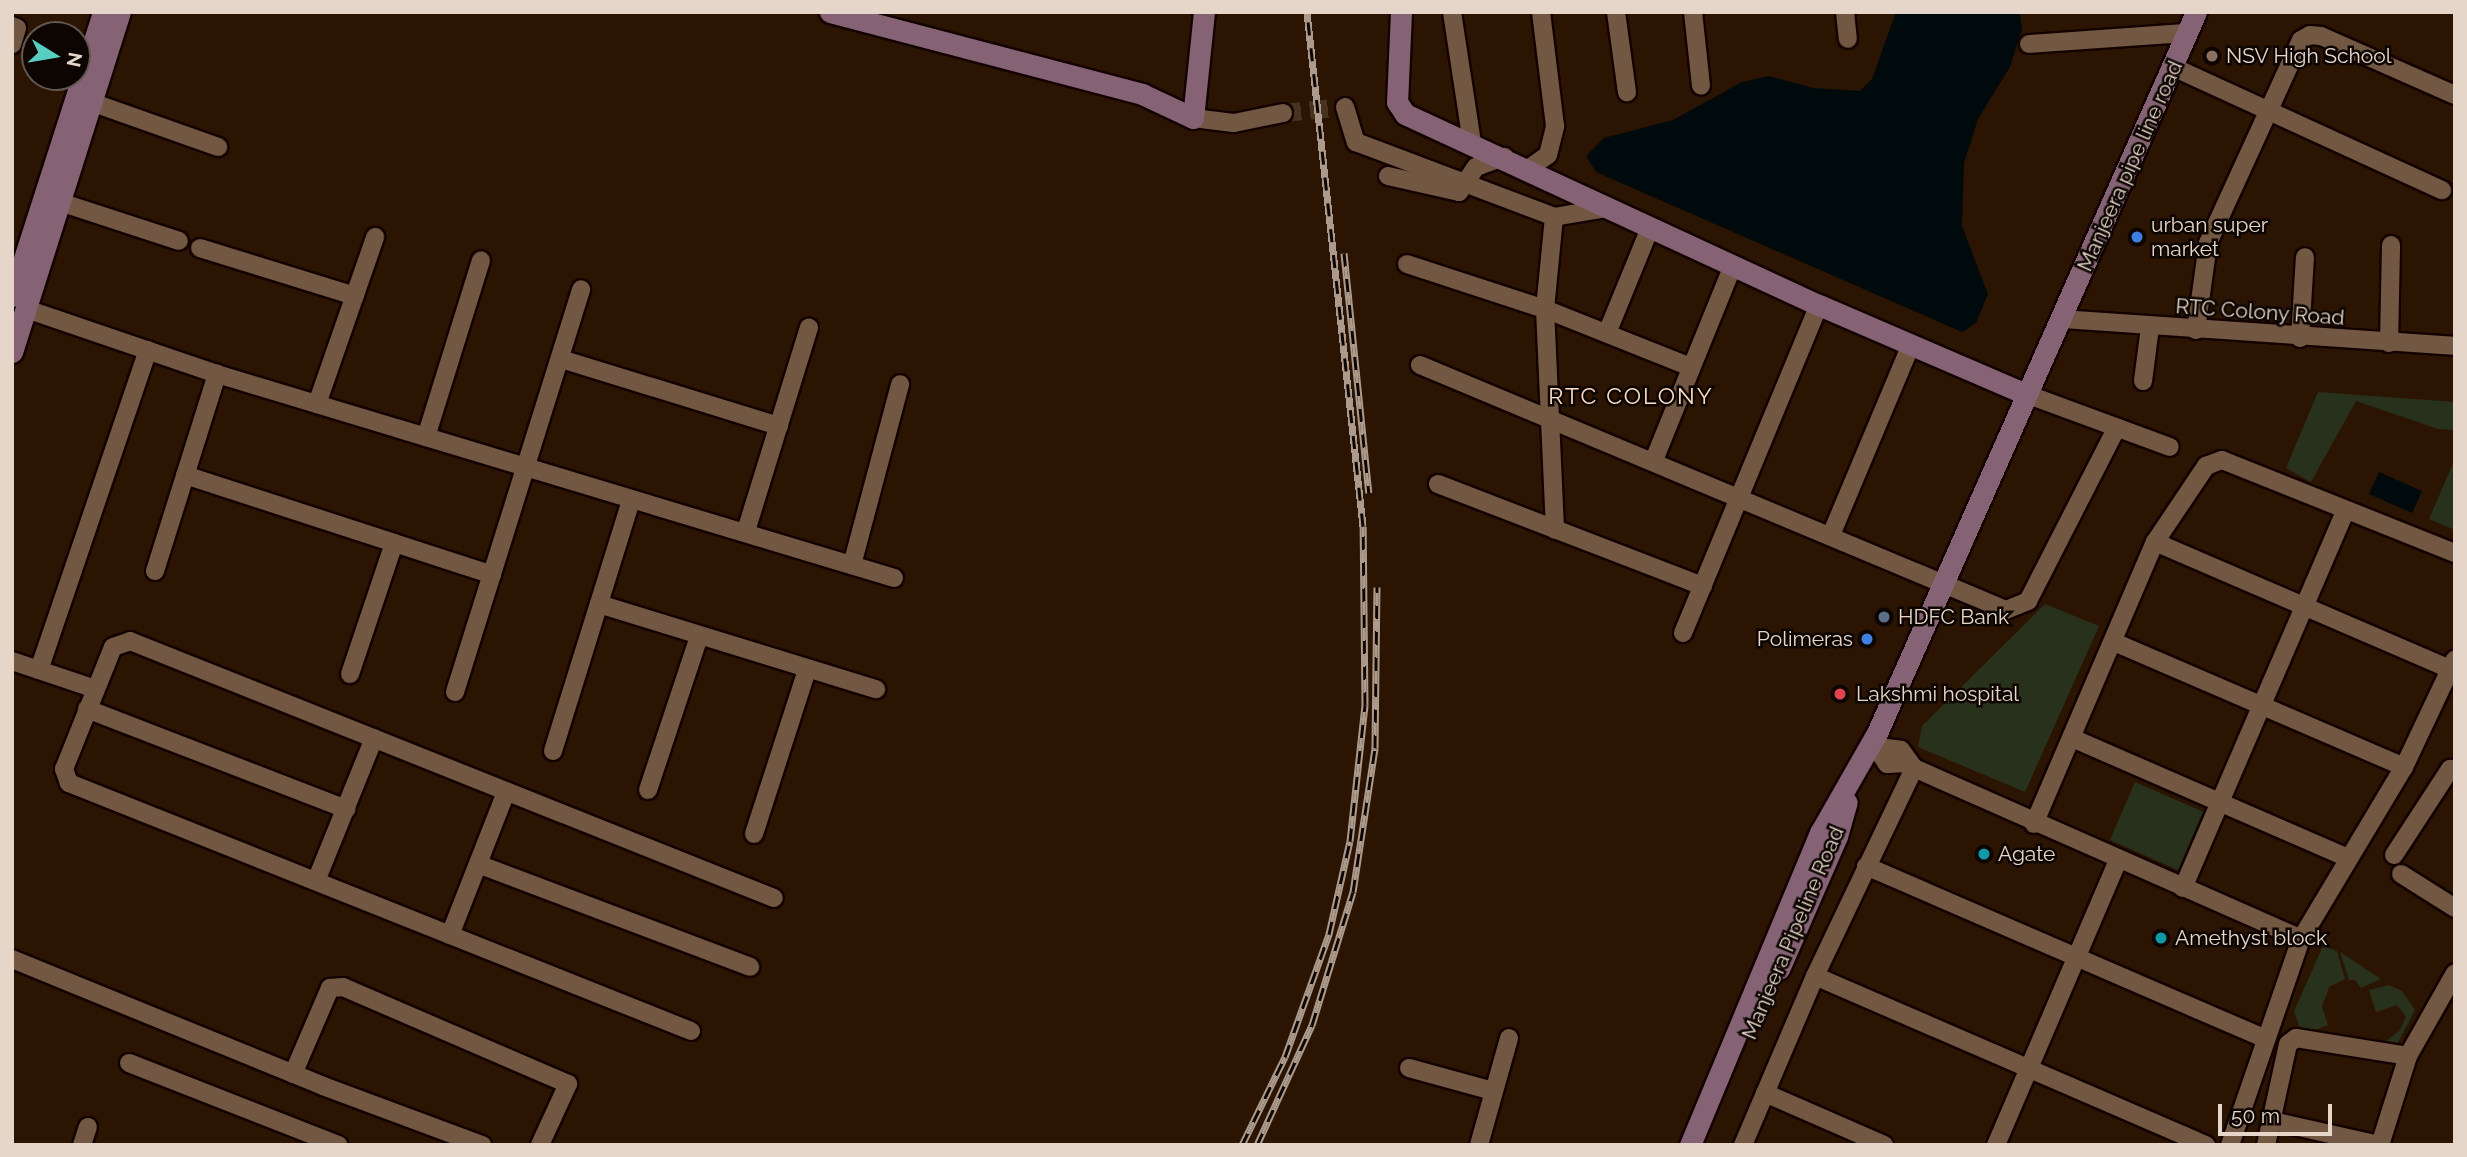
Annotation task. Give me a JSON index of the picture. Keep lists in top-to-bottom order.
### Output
{
  "streets": {
    "street": ["Manjeera pipe line road", "RTC Colony Road", "Manjeera Pipeline Road"]
  },
  "crossings": [
    ["Manjeera pipe line road", "RTC Colony Road"],
    ["Manjeera pipe line road", "Manjeera Pipeline Road"]
  ],
  "districts": ["RTC COLONY"],
  "places": [
    "NSV High School",
    "urban super market",
    "HDFC Bank",
    "Polimeras",
    "Lakshmi hospital",
    "Agate",
    "Amethyst block"
  ],
  "scale_bar": "50 m",
  "north": "right"
}
